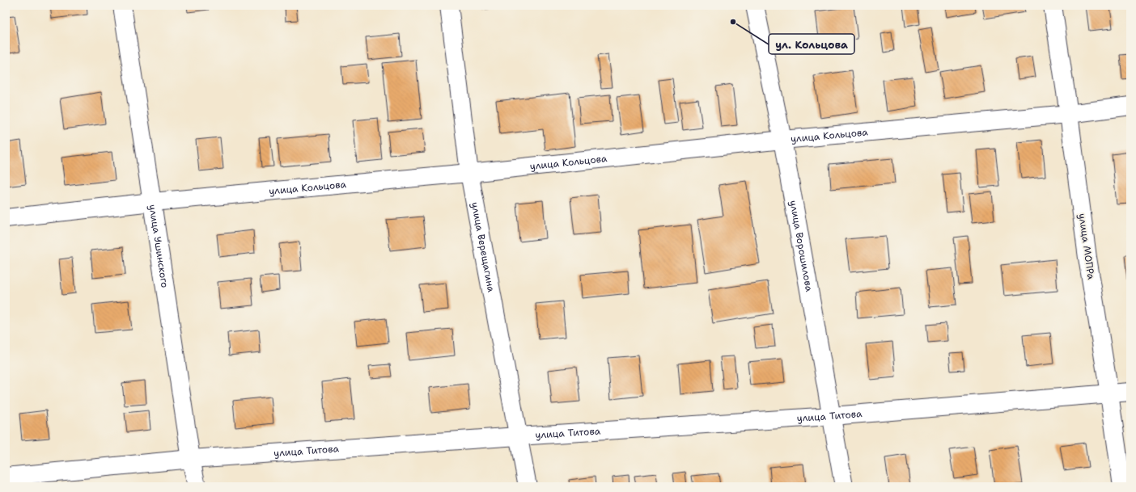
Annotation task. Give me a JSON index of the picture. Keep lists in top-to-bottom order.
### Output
{
  "streets": {
    "street": [
      "улица Кольцова",
      "улица Ворошилова",
      "улица Ушинского",
      "улица МОПРа",
      "улица Верещагина",
      "улица Титова"
    ]
  },
  "crossings": [
    ["улица Кольцова", "улица Ворошилова"],
    ["улица Кольцова", "улица Ушинского"],
    ["улица Кольцова", "улица МОПРа"],
    ["улица Кольцова", "улица Верещагина"],
    ["улица Ворошилова", "улица Титова"],
    ["улица Ушинского", "улица Титова"],
    ["улица МОПРа", "улица Титова"],
    ["улица Верещагина", "улица Титова"]
  ],
  "places": ["ул. Кольцова"]
}
